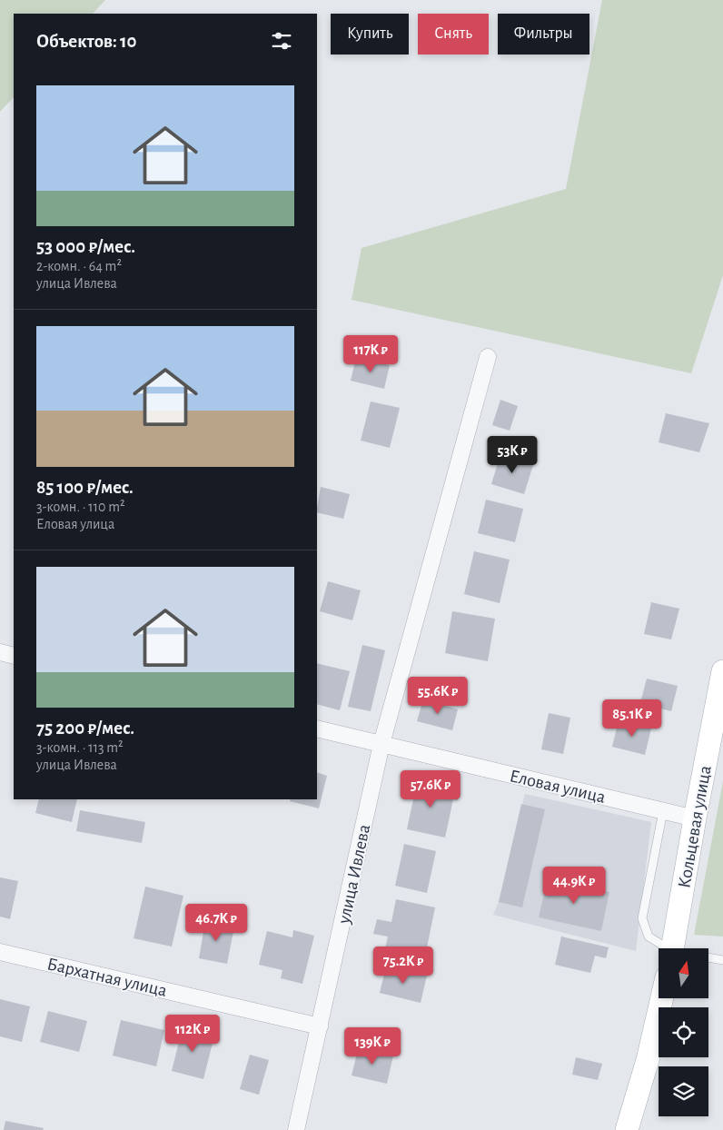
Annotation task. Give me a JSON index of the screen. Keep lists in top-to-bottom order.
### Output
{
  "streets": {
    "main road": ["Кольцевая улица"],
    "street": ["Еловая улица", "улица Ивлева", "Бархатная улица"]
  },
  "crossings": [
    ["Еловая улица", "Кольцевая улица"],
    ["Еловая улица", "улица Ивлева"],
    ["улица Ивлева", "Бархатная улица"]
  ],
  "north": "top",
  "page": {
    "chip": ["Купить", "Снять", "Фильтры"],
    "heading": "Объектов: 10",
    "list": [
      {
        "name": "53 000 ₽/мес.",
        "note": "2-комн. · 64 m² · улица Ивлева"
      },
      {
        "name": "85 100 ₽/мес.",
        "note": "3-комн. · 110 m² · Еловая улица"
      },
      {
        "name": "75 200 ₽/мес.",
        "note": "3-комн. · 113 m² · улица Ивлева"
      }
    ],
    "price": [
      "117K ₽",
      "53K ₽",
      "55.6K ₽",
      "85.1K ₽",
      "57.6K ₽",
      "44.9K ₽",
      "46.7K ₽",
      "75.2K ₽",
      "112K ₽",
      "139K ₽"
    ]
  }
}
